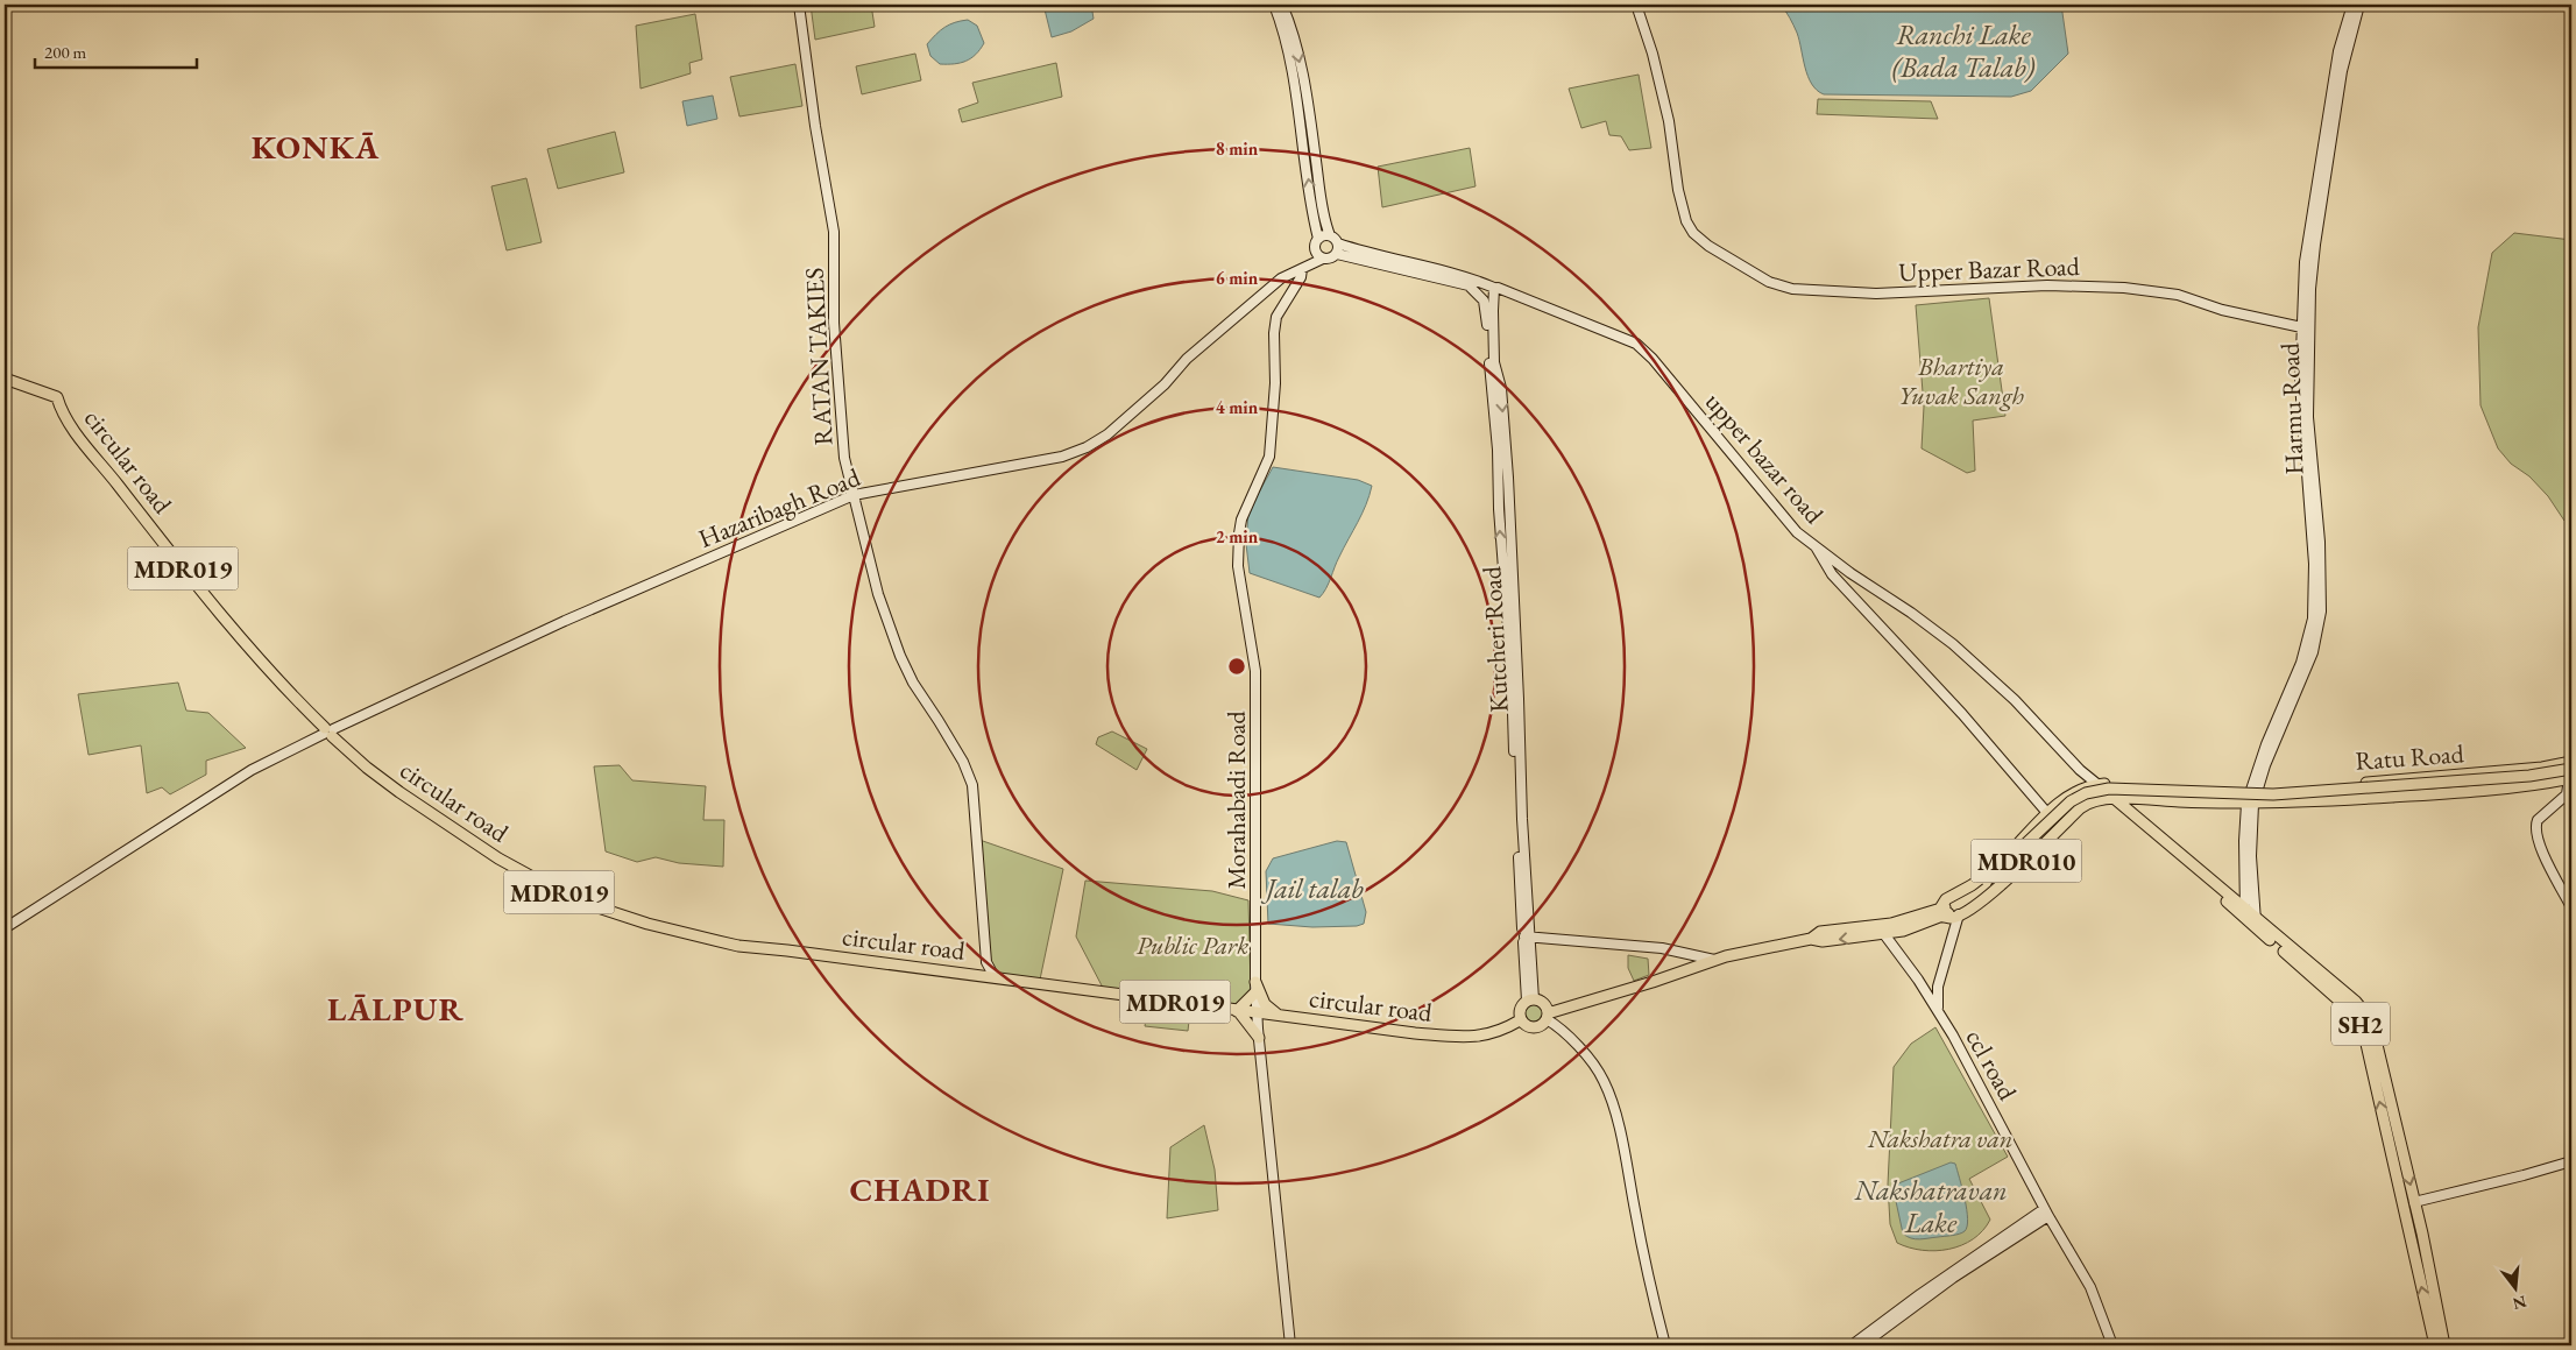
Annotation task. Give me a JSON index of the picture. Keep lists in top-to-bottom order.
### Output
{
  "streets": {
    "main road": [
      "Upper Bazar Road",
      "RATAN TAKIES",
      "Harmu Road",
      "upper bazar road",
      "circular road",
      "Hazaribagh Road",
      "MDR019",
      "Kutcheri Road",
      "Ratu Road",
      "Morahabadi Road",
      "MDR010",
      "SH2",
      "ccl road"
    ]
  },
  "crossings": [
    ["Upper Bazar Road", "Harmu Road"],
    ["RATAN TAKIES", "circular road"],
    ["RATAN TAKIES", "Hazaribagh Road"],
    ["Harmu Road", "Ratu Road"],
    ["Harmu Road", "MDR010"],
    ["Harmu Road", "SH2"],
    ["upper bazar road", "Hazaribagh Road"],
    ["upper bazar road", "Kutcheri Road"],
    ["upper bazar road", "MDR010"],
    ["upper bazar road", "SH2"],
    ["circular road", "Hazaribagh Road"],
    ["circular road", "Morahabadi Road"],
    ["Hazaribagh Road", "Morahabadi Road"],
    ["Ratu Road", "MDR010"],
    ["MDR010", "SH2"],
    ["MDR010", "ccl road"]
  ],
  "one_way": ["Kutcheri Road"],
  "districts": ["KONKĀ", "LĀLPUR", "CHADRI"],
  "water": ["Ranchi Lake (Bada Talab)", "Jail talab", "Nakshatravan Lake"],
  "parks": ["Bhartiya Yuvak Sangh", "Public Park", "Nakshatra van"],
  "scale_bar": "200 m",
  "north": "bottom",
  "rings": [
    "8 min",
    "6 min",
    "4 min",
    "2 min"
  ]
}
